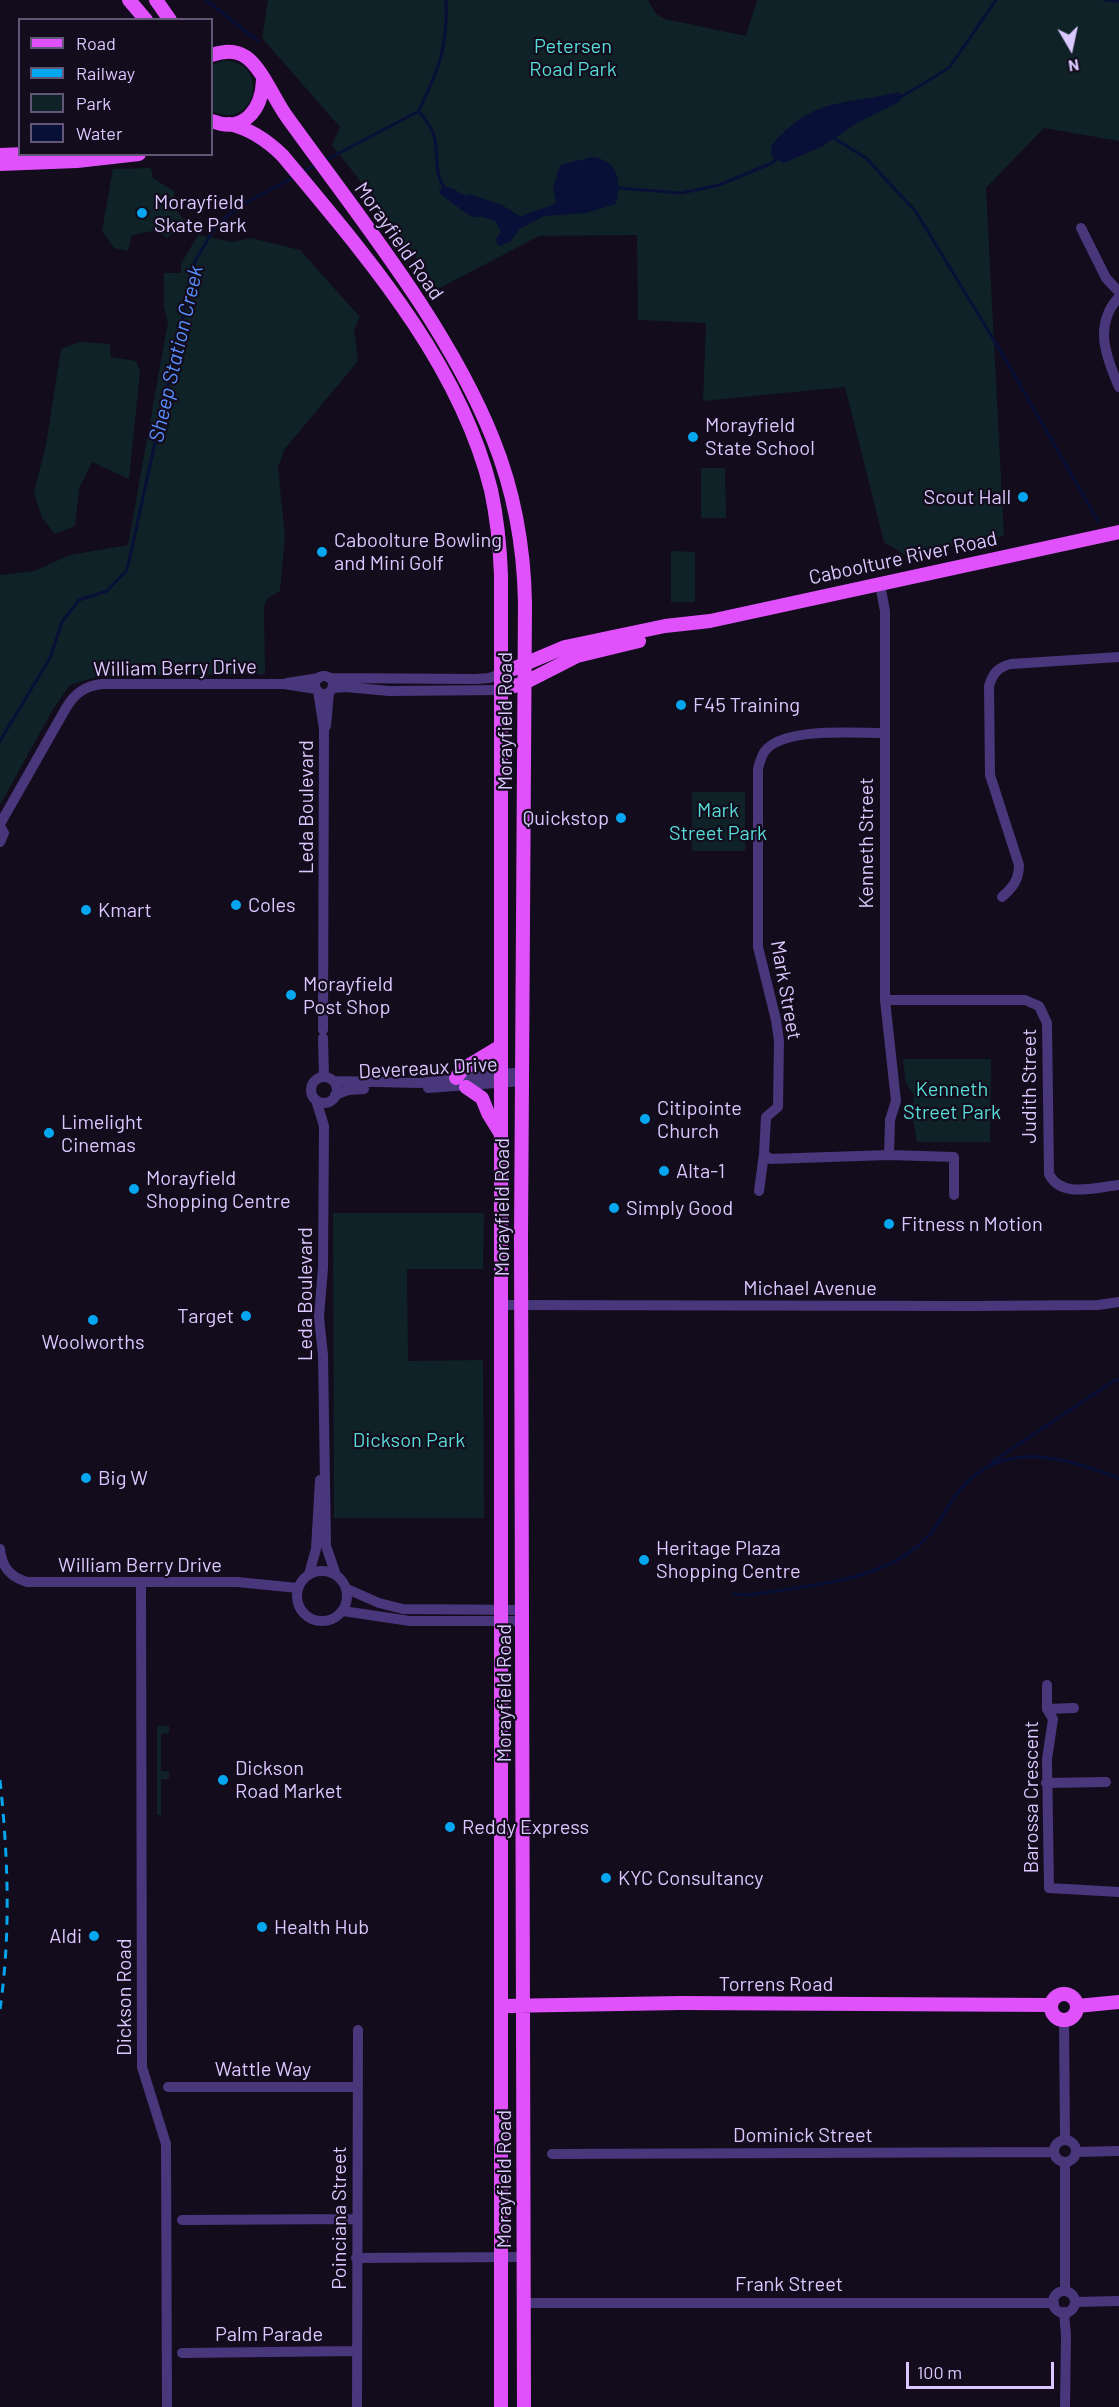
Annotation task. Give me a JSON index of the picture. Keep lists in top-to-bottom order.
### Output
{
  "streets": {
    "main road": ["Morayfield Road", "Caboolture River Road", "Torrens Road"],
    "street": [
      "William Berry Drive",
      "Leda Boulevard",
      "Kenneth Street",
      "Mark Street",
      "Devereaux Drive",
      "Judith Street",
      "Michael Avenue",
      "Barossa Crescent",
      "Dickson Road",
      "Wattle Way",
      "Dominick Street",
      "Poinciana Street",
      "Frank Street",
      "Palm Parade"
    ]
  },
  "crossings": [
    ["Morayfield Road", "Caboolture River Road"],
    ["Morayfield Road", "William Berry Drive"],
    ["Morayfield Road", "Devereaux Drive"],
    ["Morayfield Road", "Michael Avenue"],
    ["Morayfield Road", "Torrens Road"],
    ["Morayfield Road", "Frank Street"],
    ["Caboolture River Road", "William Berry Drive"],
    ["Caboolture River Road", "Kenneth Street"],
    ["William Berry Drive", "Leda Boulevard"],
    ["William Berry Drive", "Dickson Road"],
    ["Leda Boulevard", "Devereaux Drive"],
    ["Kenneth Street", "Mark Street"],
    ["Kenneth Street", "Judith Street"],
    ["Wattle Way", "Poinciana Street"],
    ["Poinciana Street", "Palm Parade"]
  ],
  "water": ["Sheep Station Creek"],
  "parks": [
    "Petersen Road Park",
    "Mark Street Park",
    "Kenneth Street Park",
    "Dickson Park"
  ],
  "places": [
    "Morayfield Skate Park",
    "Morayfield State School",
    "Scout Hall",
    "Caboolture Bowling and Mini Golf",
    "F45 Training",
    "Quickstop",
    "Coles",
    "Kmart",
    "Morayfield Post Shop",
    "Citipointe Church",
    "Limelight Cinemas",
    "Alta-1",
    "Morayfield Shopping Centre",
    "Simply Good",
    "Fitness n Motion",
    "Target",
    "Woolworths",
    "Big W",
    "Heritage Plaza Shopping Centre",
    "Dickson Road Market",
    "Reddy Express",
    "KYC Consultancy",
    "Health Hub",
    "Aldi"
  ],
  "legend": [
    "Road",
    "Railway",
    "Park",
    "Water"
  ],
  "scale_bar": "100 m",
  "north": "bottom"
}
